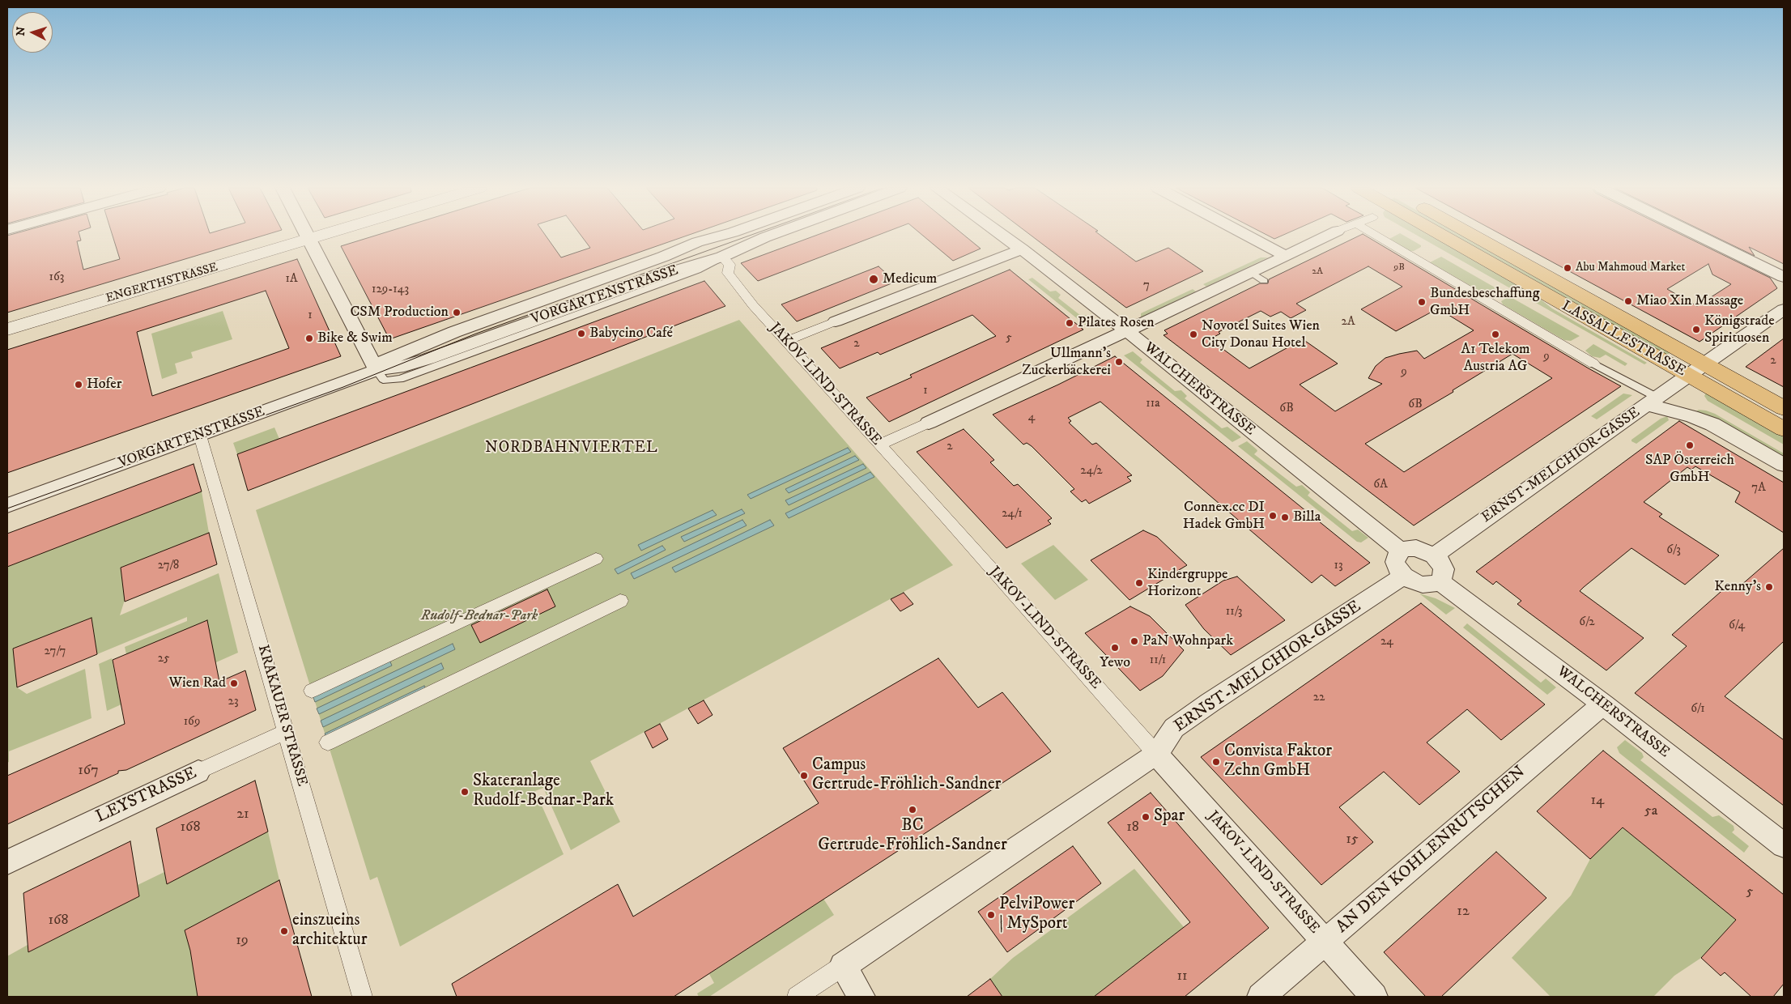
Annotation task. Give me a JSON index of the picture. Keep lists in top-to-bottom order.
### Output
{
  "streets": {
    "main road": ["LASSALLESTRASSE"],
    "street": [
      "ENGERTHSTRASSE",
      "VORGARTENSTRASSE",
      "JAKOV-LIND-STRASSE",
      "WALCHERSTRASSE",
      "ERNST-MELCHIOR-GASSE",
      "KRAKAUER STRASSE",
      "LEYSTRASSE",
      "AN DEN KOHLENRUTSCHEN"
    ]
  },
  "crossings": [
    ["VORGARTENSTRASSE", "JAKOV-LIND-STRASSE"],
    ["VORGARTENSTRASSE", "KRAKAUER STRASSE"],
    ["LASSALLESTRASSE", "ERNST-MELCHIOR-GASSE"],
    ["JAKOV-LIND-STRASSE", "ERNST-MELCHIOR-GASSE"],
    ["JAKOV-LIND-STRASSE", "AN DEN KOHLENRUTSCHEN"],
    ["WALCHERSTRASSE", "ERNST-MELCHIOR-GASSE"],
    ["WALCHERSTRASSE", "AN DEN KOHLENRUTSCHEN"],
    ["KRAKAUER STRASSE", "LEYSTRASSE"]
  ],
  "districts": ["NORDBAHNVIERTEL"],
  "parks": ["Rudolf-Bednar-Park"],
  "places": [
    "Abu Mahmoud Market",
    "Medicum",
    "Miao Xin Massage",
    "Bundesbeschaffung GmbH",
    "CSM Production",
    "Pilates Rosen",
    "Königstrade Spirituosen",
    "Babycino Café",
    "Novotel Suites Wien City Donau Hotel",
    "A1 Telekom Austria AG",
    "Bike & Swim",
    "Ullmann's Zuckerbäckerei",
    "Hofer",
    "SAP Österreich GmbH",
    "Connex.cc DI Hadek GmbH",
    "Billa",
    "Kindergruppe Horizont",
    "Kenny's",
    "PaN Wohnpark",
    "Yewo",
    "Wien Rad",
    "Convista Faktor Zehn GmbH",
    "Campus Gertrude-Fröhlich-Sandner",
    "Skateranlage Rudolf-Bednar-Park",
    "BC Gertrude-Fröhlich-Sandner",
    "Spar",
    "PelviPower | MySport",
    "einszueins architektur"
  ],
  "house_numbers": [
    "9B",
    "2A",
    "163",
    "1A",
    "7",
    "129-143",
    "1",
    "2A",
    "5",
    "2",
    "9",
    "2",
    "9",
    "1",
    "11a",
    "6B",
    "6B",
    "4",
    "2",
    "24/2",
    "6A",
    "7A",
    "24/1",
    "6/3",
    "27/8",
    "13",
    "11/3",
    "6/2",
    "6/4",
    "24",
    "27/7",
    "25",
    "11/1",
    "22",
    "23",
    "6/1",
    "169",
    "167",
    "14",
    "5a",
    "21",
    "168",
    "18",
    "15",
    "5",
    "12",
    "168",
    "19",
    "11"
  ],
  "north": "left"
}
